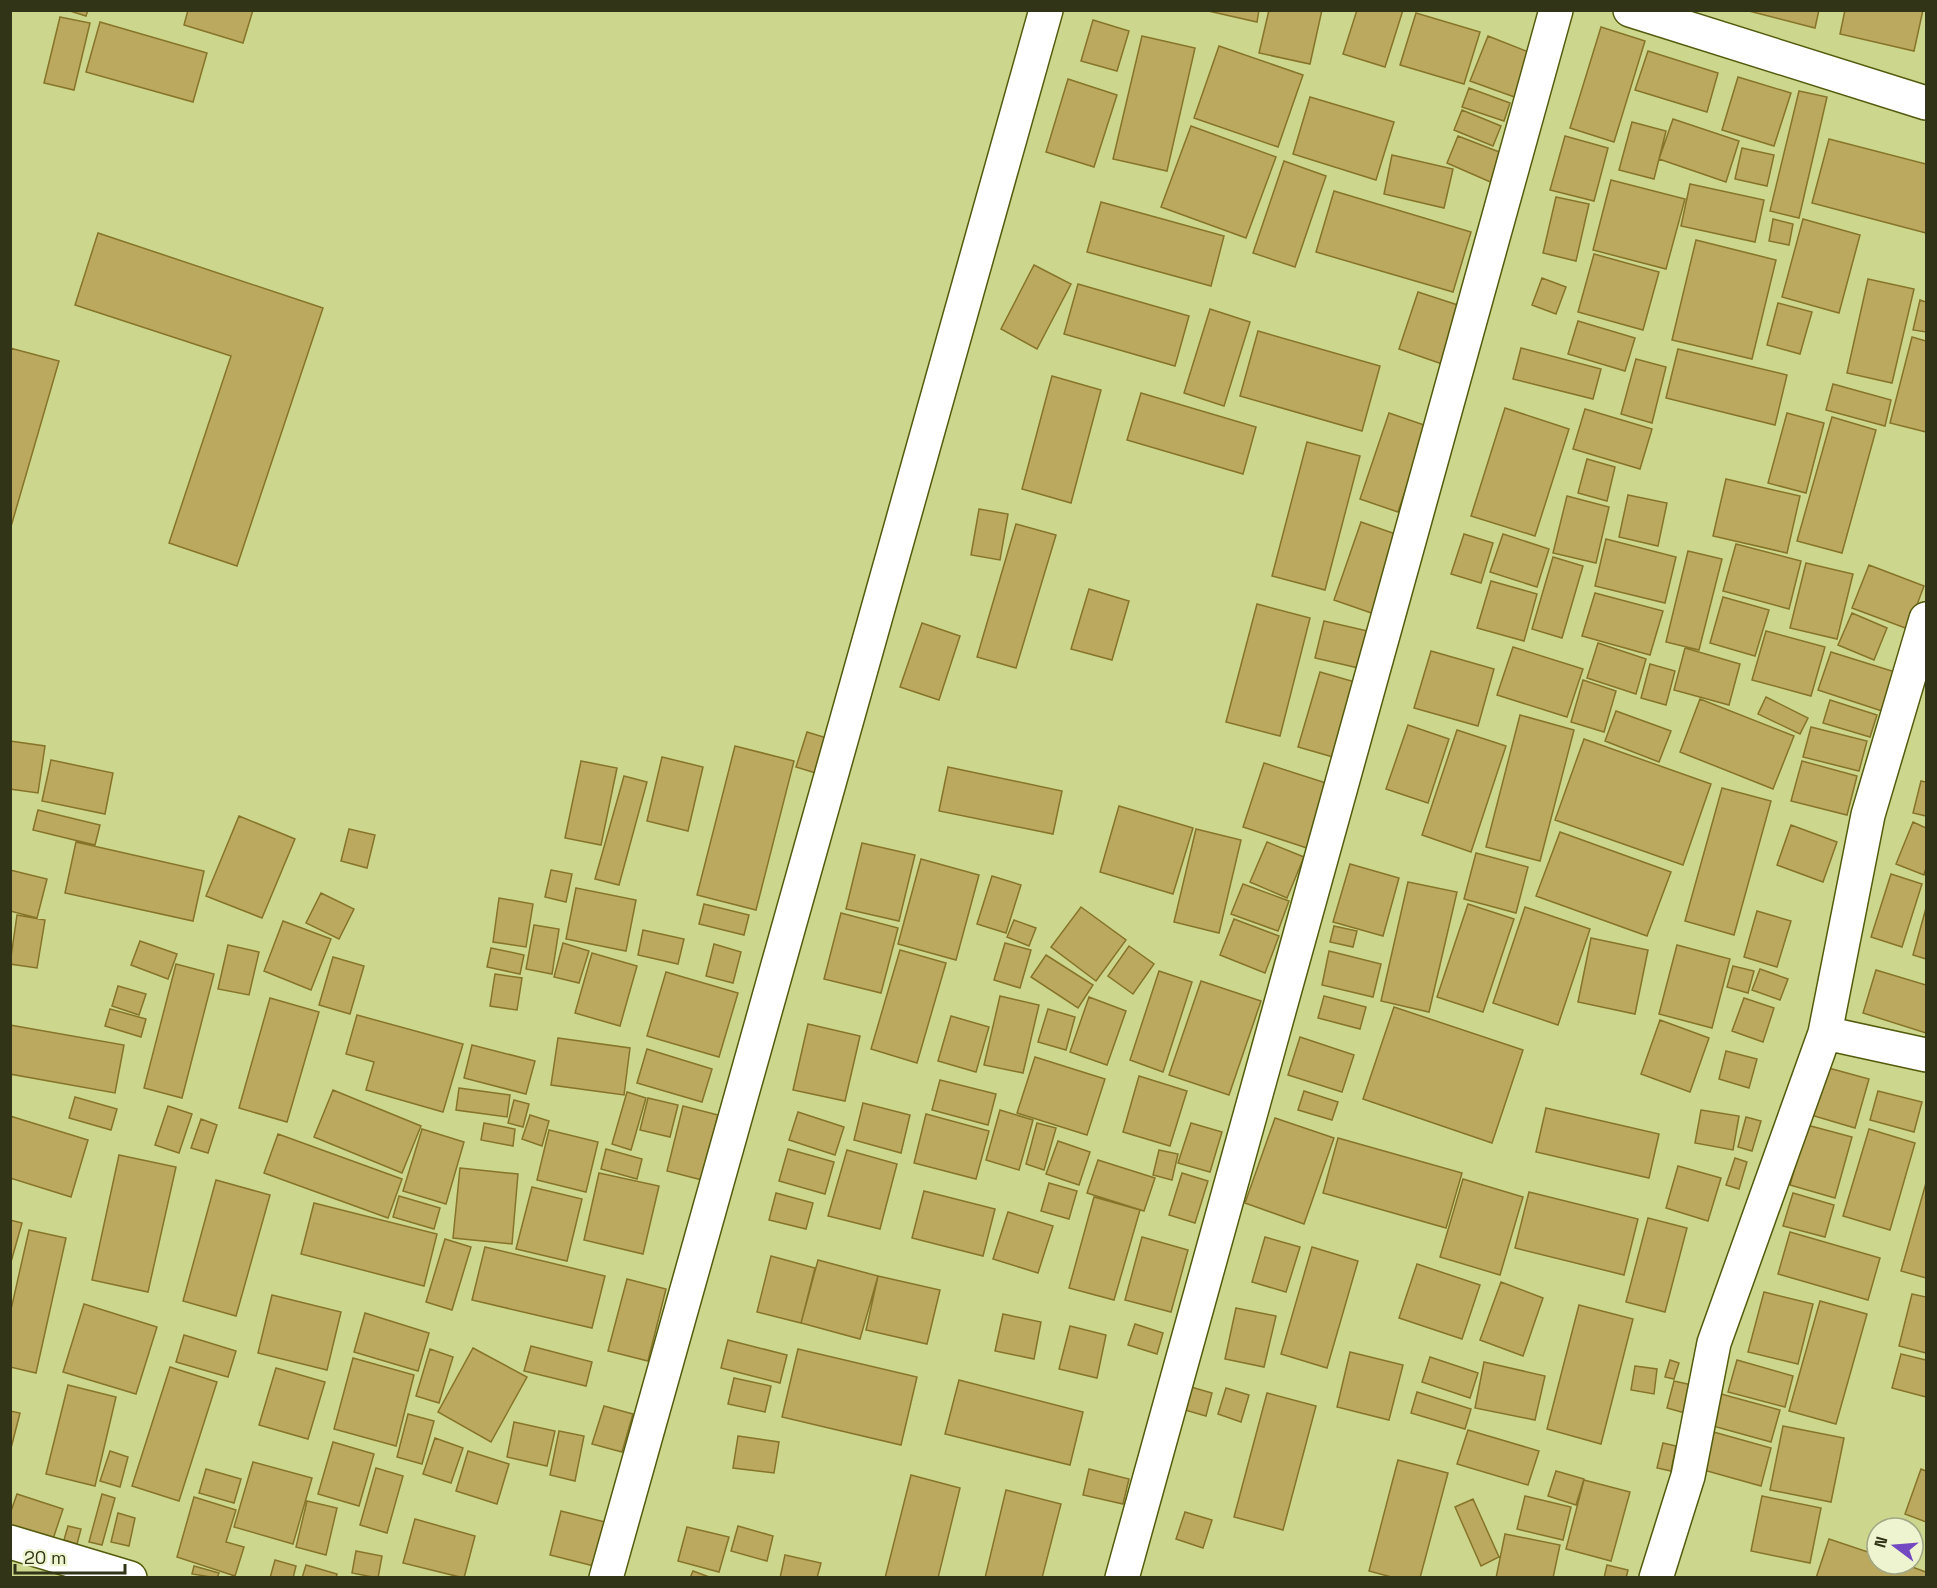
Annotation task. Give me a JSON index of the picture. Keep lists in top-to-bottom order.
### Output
{
  "scale_bar": "20 m",
  "north": "left"
}
